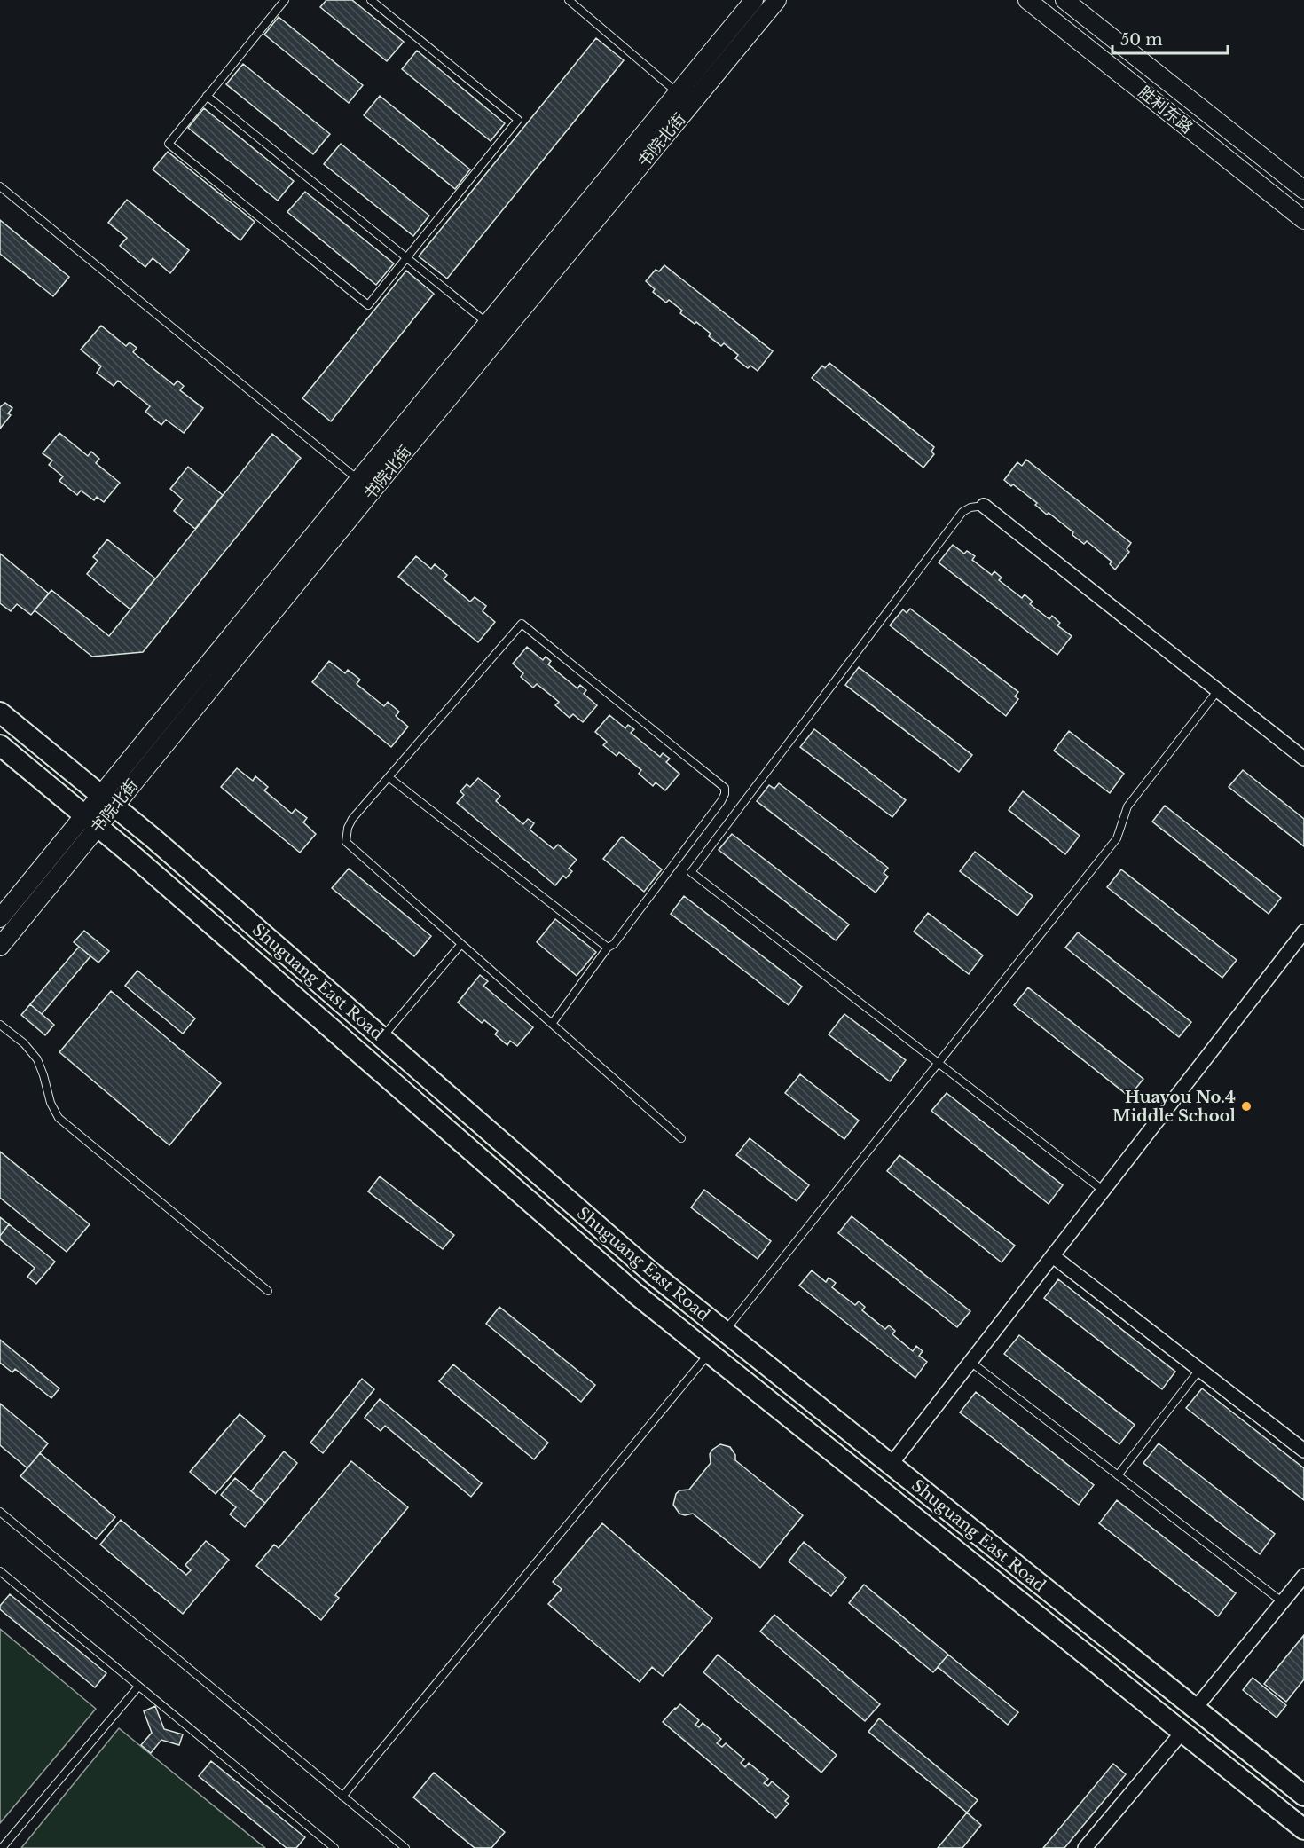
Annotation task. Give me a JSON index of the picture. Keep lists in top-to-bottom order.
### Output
{
  "streets": {
    "main road": ["Shuguang East Road"],
    "street": ["胜利东路", "书院北街"]
  },
  "crossings": [
    ["书院北街", "Shuguang East Road"]
  ],
  "places": ["Huayou No.4 Middle School"],
  "scale_bar": "50 m"
}
